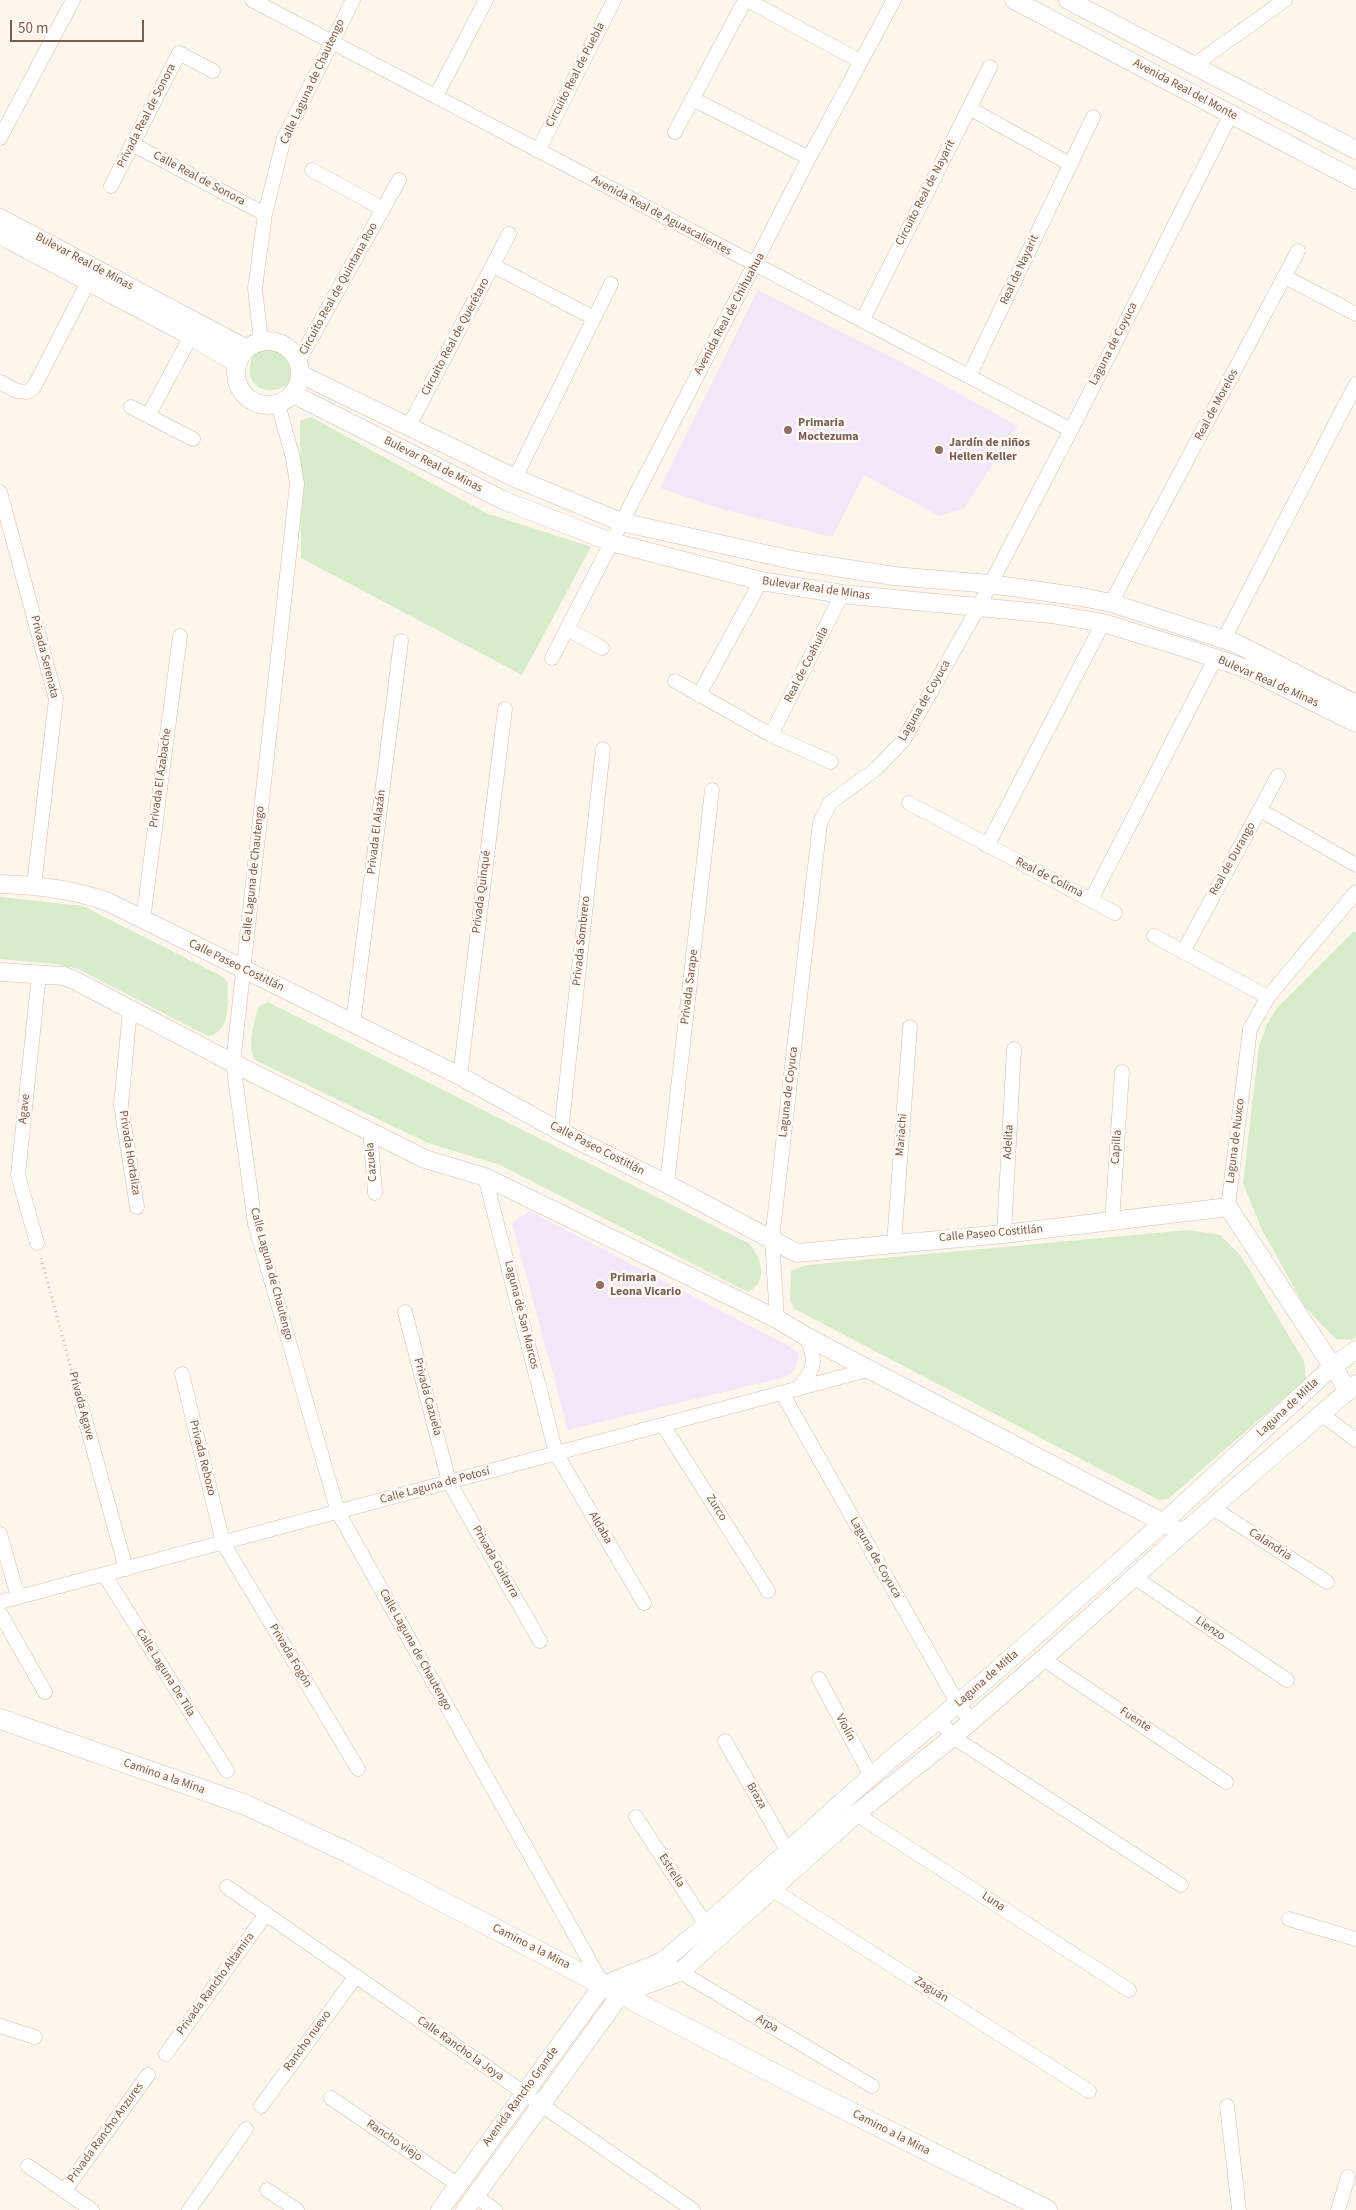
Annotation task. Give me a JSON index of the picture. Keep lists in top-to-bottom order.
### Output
{
  "streets": {
    "main road": ["Camino a la Mina"],
    "street": [
      "Circuito Real de Puebla",
      "Calle Laguna de Chautengo",
      "Avenida Real del Monte",
      "Privada Real de Sonora",
      "Calle Real de Sonora",
      "Circuito Real de Nayarit",
      "Avenida Real de Aguascalientes",
      "Bulevar Real de Minas",
      "Real de Nayarit",
      "Circuito Real de Quintana Roo",
      "Avenida Real de Chihuahua",
      "Circuito Real de Querétaro",
      "Laguna de Coyuca",
      "Real de Morelos",
      "Privada Serenata",
      "Real de Coahuila",
      "Privada El Azabache",
      "Privada El Alazán",
      "Real de Durango",
      "Real de Colima",
      "Privada Quinqué",
      "Privada Sombrero",
      "Calle Paseo Costitlán",
      "Privada Sarape",
      "Agave",
      "Mariachi",
      "Laguna de Nuxco",
      "Adelita",
      "Capilla",
      "Privada Hortaliza",
      "Cazuela",
      "Laguna de San Marcos",
      "Privada Cazuela",
      "Privada Agave",
      "Laguna de Mitla",
      "Privada Rebozo",
      "Calle Laguna de Potosí",
      "Zurco",
      "Aldaba",
      "Calandria",
      "Privada Guitarra",
      "Lienzo",
      "Privada Fogón",
      "Calle Laguna De Tila",
      "Fuente",
      "Violín",
      "Braza",
      "Estrella",
      "Luna",
      "Privada Rancho Altamira",
      "Zaguán",
      "Arpa",
      "Rancho nuevo",
      "Calle Rancho la Joya",
      "Avenida Rancho Grande",
      "Privada Rancho Anzures",
      "Rancho viejo"
    ]
  },
  "crossings": [
    ["Circuito Real de Puebla", "Avenida Real de Aguascalientes"],
    ["Calle Laguna de Chautengo", "Calle Real de Sonora"],
    ["Calle Laguna de Chautengo", "Avenida Real de Aguascalientes"],
    ["Calle Laguna de Chautengo", "Bulevar Real de Minas"],
    ["Calle Laguna de Chautengo", "Circuito Real de Quintana Roo"],
    ["Calle Laguna de Chautengo", "Calle Paseo Costitlán"],
    ["Calle Laguna de Chautengo", "Laguna de Mitla"],
    ["Calle Laguna de Chautengo", "Calle Laguna de Potosí"],
    ["Calle Laguna de Chautengo", "Camino a la Mina"],
    ["Calle Laguna de Chautengo", "Avenida Rancho Grande"],
    ["Avenida Real del Monte", "Laguna de Coyuca"],
    ["Privada Real de Sonora", "Calle Real de Sonora"],
    ["Circuito Real de Nayarit", "Avenida Real de Aguascalientes"],
    ["Avenida Real de Aguascalientes", "Real de Nayarit"],
    ["Avenida Real de Aguascalientes", "Avenida Real de Chihuahua"],
    ["Avenida Real de Aguascalientes", "Laguna de Coyuca"],
    ["Bulevar Real de Minas", "Circuito Real de Quintana Roo"],
    ["Bulevar Real de Minas", "Avenida Real de Chihuahua"],
    ["Bulevar Real de Minas", "Circuito Real de Querétaro"],
    ["Bulevar Real de Minas", "Laguna de Coyuca"],
    ["Bulevar Real de Minas", "Real de Morelos"],
    ["Bulevar Real de Minas", "Real de Coahuila"],
    ["Bulevar Real de Minas", "Real de Colima"],
    ["Laguna de Coyuca", "Calle Paseo Costitlán"],
    ["Laguna de Coyuca", "Laguna de Mitla"],
    ["Laguna de Coyuca", "Calle Laguna de Potosí"],
    ["Privada Serenata", "Calle Paseo Costitlán"],
    ["Privada El Azabache", "Calle Paseo Costitlán"],
    ["Privada El Alazán", "Calle Paseo Costitlán"],
    ["Privada Quinqué", "Calle Paseo Costitlán"],
    ["Privada Sombrero", "Calle Paseo Costitlán"],
    ["Calle Paseo Costitlán", "Privada Sarape"],
    ["Calle Paseo Costitlán", "Mariachi"],
    ["Calle Paseo Costitlán", "Laguna de Nuxco"],
    ["Calle Paseo Costitlán", "Adelita"],
    ["Calle Paseo Costitlán", "Capilla"],
    ["Agave", "Privada Agave"],
    ["Laguna de San Marcos", "Calle Laguna de Potosí"],
    ["Laguna de San Marcos", "Aldaba"],
    ["Privada Cazuela", "Calle Laguna de Potosí"],
    ["Privada Cazuela", "Privada Guitarra"],
    ["Privada Agave", "Calle Laguna de Potosí"],
    ["Laguna de Mitla", "Calandria"],
    ["Laguna de Mitla", "Lienzo"],
    ["Laguna de Mitla", "Fuente"],
    ["Laguna de Mitla", "Violín"],
    ["Laguna de Mitla", "Camino a la Mina"],
    ["Laguna de Mitla", "Braza"],
    ["Laguna de Mitla", "Estrella"],
    ["Laguna de Mitla", "Luna"],
    ["Laguna de Mitla", "Zaguán"],
    ["Laguna de Mitla", "Arpa"],
    ["Laguna de Mitla", "Avenida Rancho Grande"],
    ["Privada Rebozo", "Calle Laguna de Potosí"],
    ["Privada Rebozo", "Privada Fogón"],
    ["Calle Laguna de Potosí", "Zurco"],
    ["Calle Laguna de Potosí", "Aldaba"],
    ["Calle Laguna de Potosí", "Privada Guitarra"],
    ["Calle Laguna de Potosí", "Privada Fogón"],
    ["Calle Laguna de Potosí", "Calle Laguna De Tila"],
    ["Camino a la Mina", "Avenida Rancho Grande"],
    ["Privada Rancho Altamira", "Calle Rancho la Joya"],
    ["Rancho nuevo", "Calle Rancho la Joya"],
    ["Calle Rancho la Joya", "Avenida Rancho Grande"],
    ["Avenida Rancho Grande", "Rancho viejo"]
  ],
  "places": ["Primaria Moctezuma", "Jardín de niños Hellen Keller", "Primaria Leona Vicario"],
  "scale_bar": "50 m"
}
